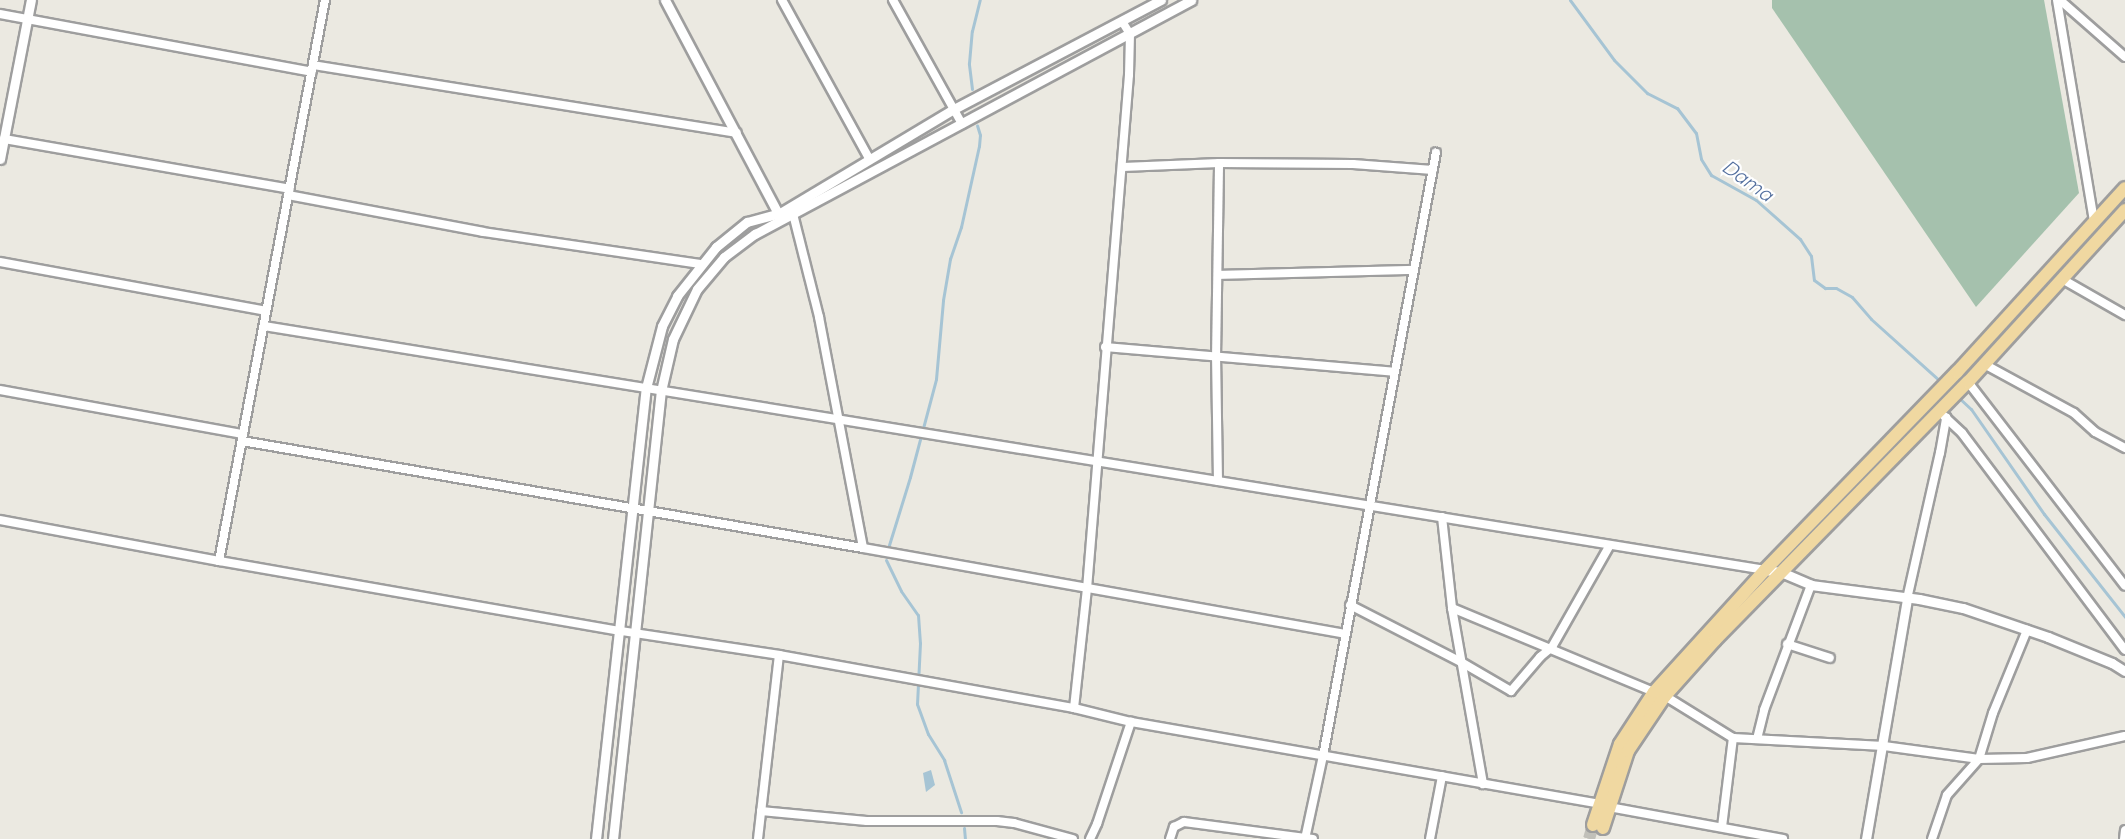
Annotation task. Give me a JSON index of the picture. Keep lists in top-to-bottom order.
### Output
{
  "water": ["Dama"]
}
